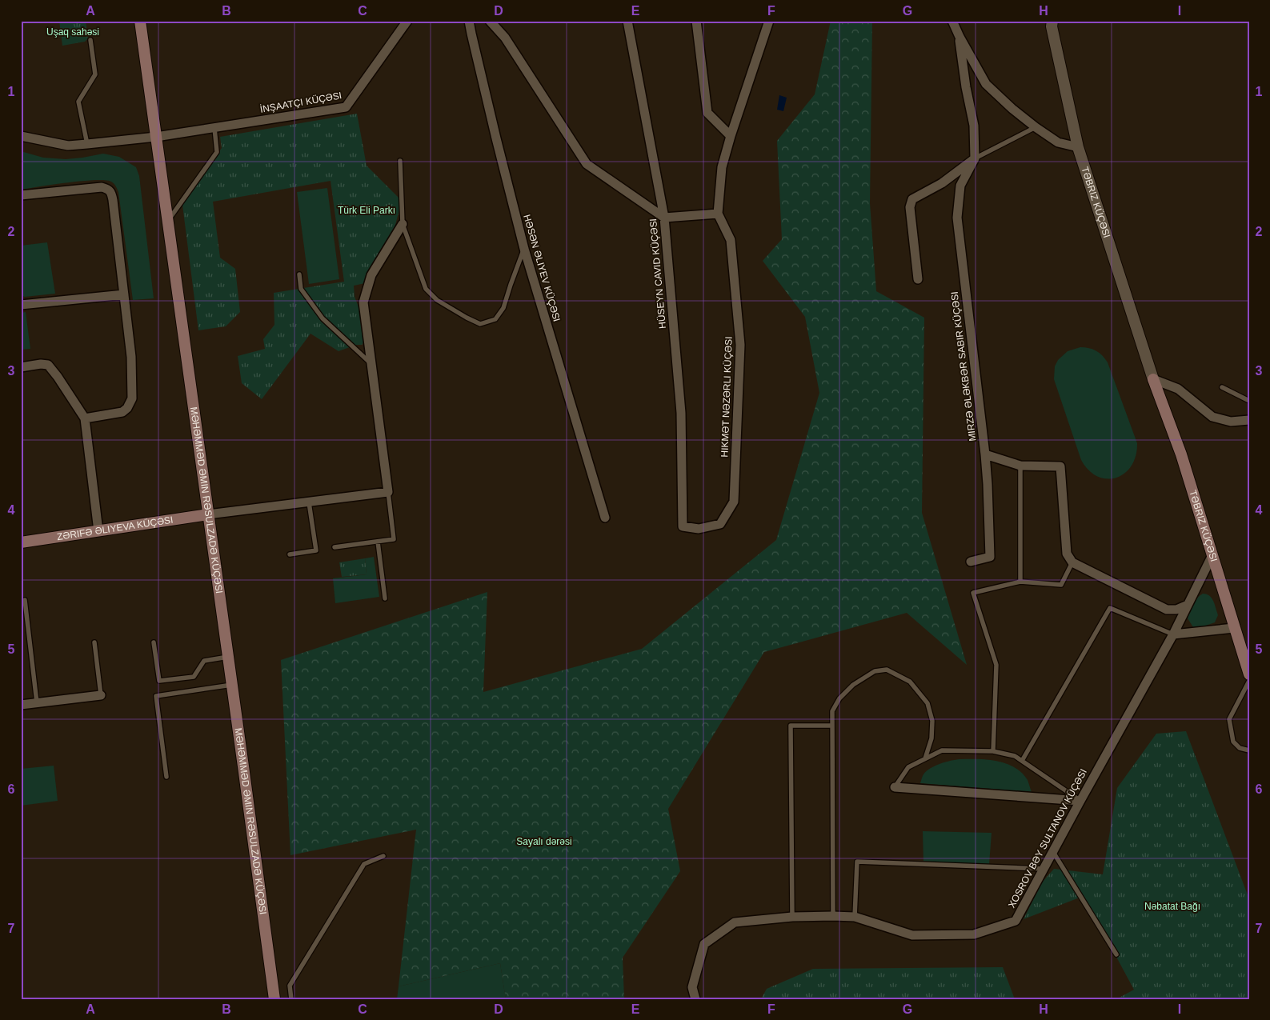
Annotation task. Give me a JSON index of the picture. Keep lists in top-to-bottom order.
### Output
{
  "streets": {
    "main road": ["TƏBRIZ KÜÇƏSI", "MƏHƏMMƏD ƏMIN RƏSULZADƏ KÜÇƏSI", "ZƏRIFƏ ƏLIYEVA KÜÇƏSI"],
    "street": [
      "HƏSƏN ƏLIYEV KÜÇƏSI",
      "HÜSEYN CAVID KÜÇƏSI",
      "MIRZƏ ƏLƏKBƏR SABIR KÜÇƏSI",
      "HIKMƏT NƏZƏRLI KÜÇƏSI",
      "XOSROV BƏY SULTANOV KÜÇƏSI"
    ]
  },
  "crossings": [
    ["TƏBRIZ KÜÇƏSI", "XOSROV BƏY SULTANOV KÜÇƏSI"],
    ["HÜSEYN CAVID KÜÇƏSI", "HIKMƏT NƏZƏRLI KÜÇƏSI"],
    ["MƏHƏMMƏD ƏMIN RƏSULZADƏ KÜÇƏSI", "ZƏRIFƏ ƏLIYEVA KÜÇƏSI"]
  ],
  "parks": [
    "Uşaq sahəsi",
    "Türk Eli Parkı",
    "Sayalı dərəsi",
    "Nəbatat Bağı"
  ],
  "grid": {
    "columns": [
      "A",
      "B",
      "C",
      "D",
      "E",
      "F",
      "G",
      "H",
      "I"
    ],
    "rows": [
      "1",
      "2",
      "3",
      "4",
      "5",
      "6",
      "7"
    ]
  }
}
